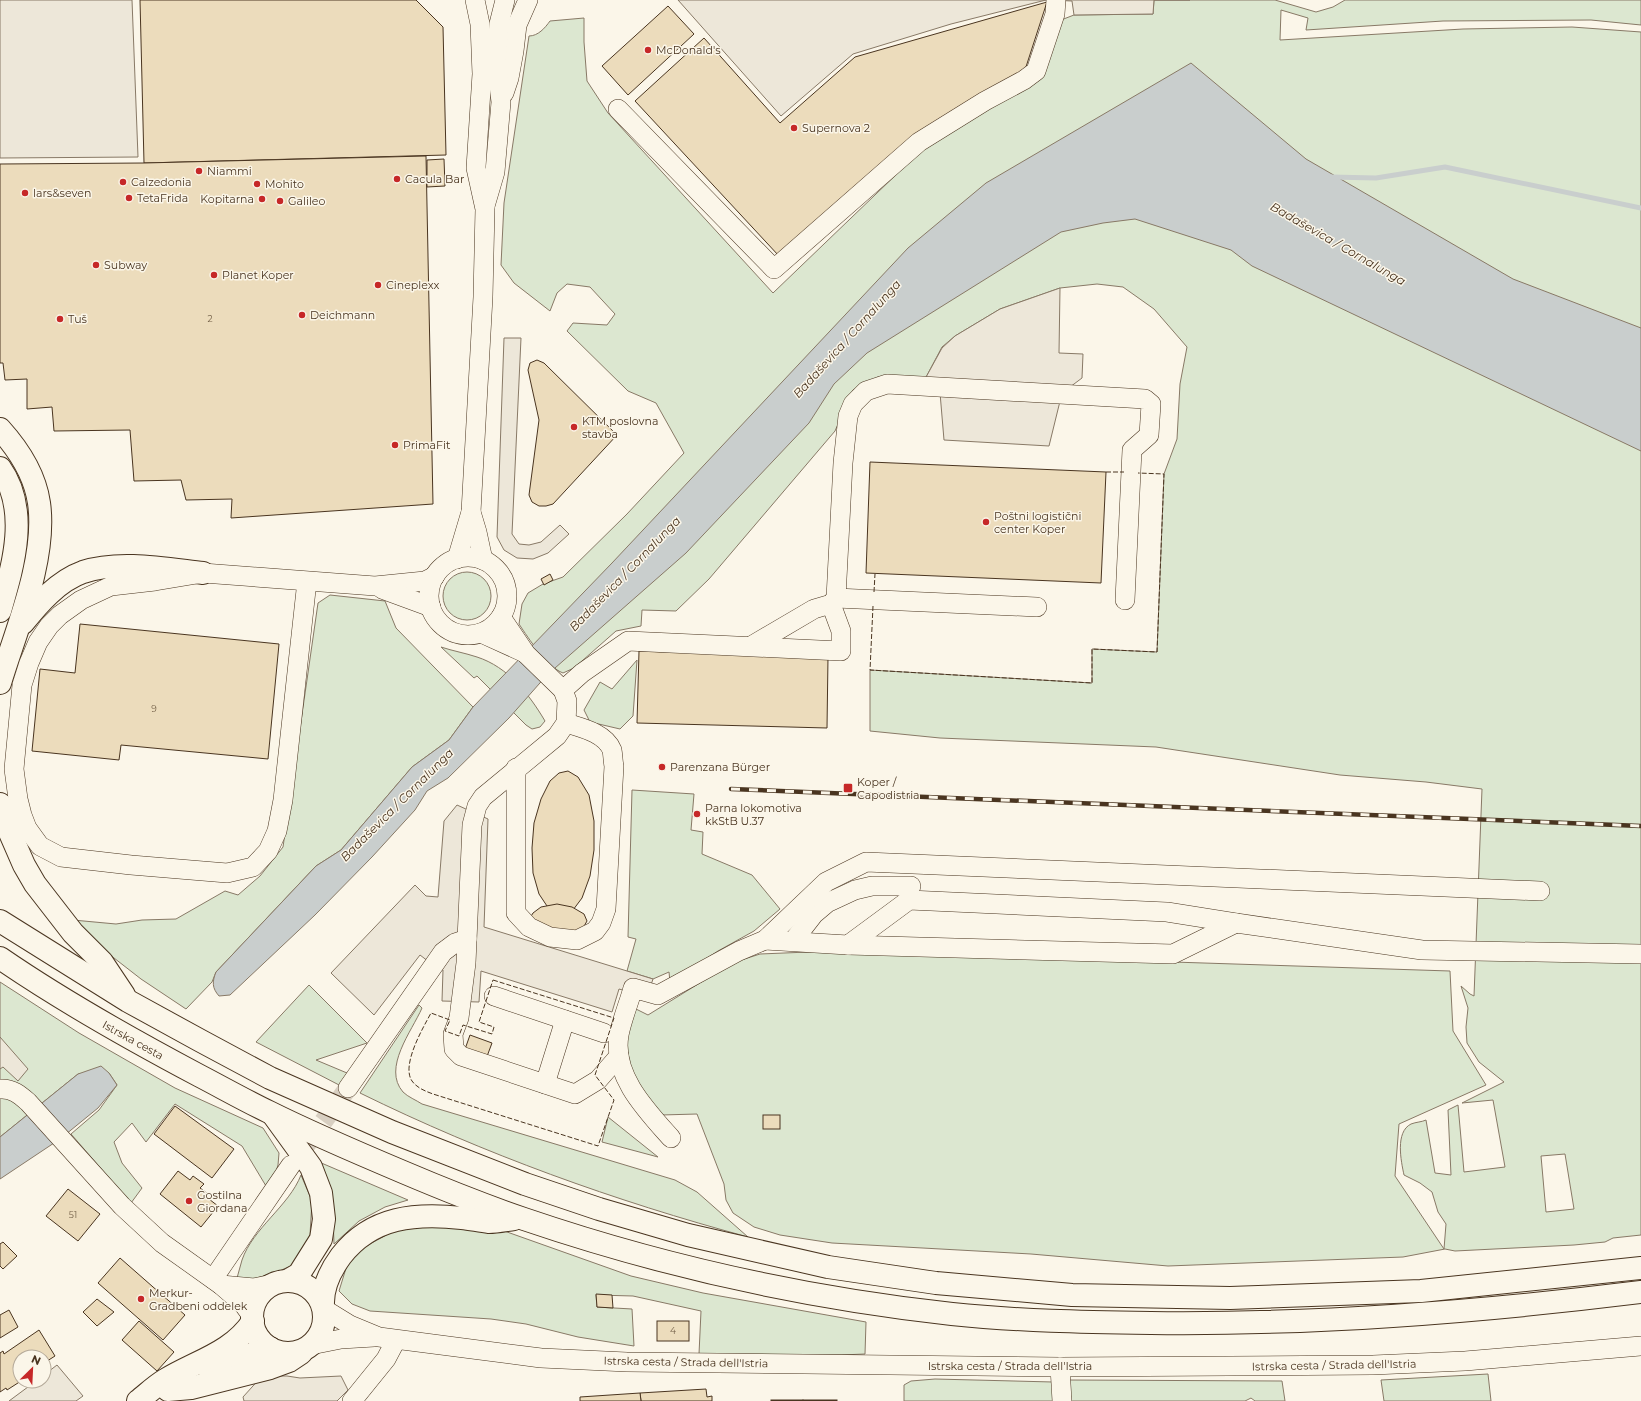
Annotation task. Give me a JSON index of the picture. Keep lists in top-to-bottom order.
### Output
{
  "streets": {
    "main road": ["Istrska cesta"],
    "street": ["Istrska cesta / Strada dell'Istria"]
  },
  "water": ["Badaševica / Cornalunga"],
  "places": {
    "other": [
      "McDonald's",
      "Supernova 2",
      "Niammi",
      "Cacula Bar",
      "Calzedonia",
      "Mohito",
      "lars&seven",
      "TetaFrida",
      "Kopitarna",
      "Galileo",
      "Subway",
      "Planet Koper",
      "Cineplexx",
      "Deichmann",
      "Tuš",
      "KTM poslovna stavba",
      "PrimaFit",
      "Poštni logistični center Koper",
      "Parenzana Bürger",
      "Parna lokomotiva kkStB U.37",
      "Gostilna Giordana",
      "Merkur- Gradbeni oddelek"
    ],
    "transit": ["Koper / Capodistria"]
  },
  "house_numbers": [
    "2",
    "9",
    "51",
    "4"
  ],
  "north": "top right"
}
